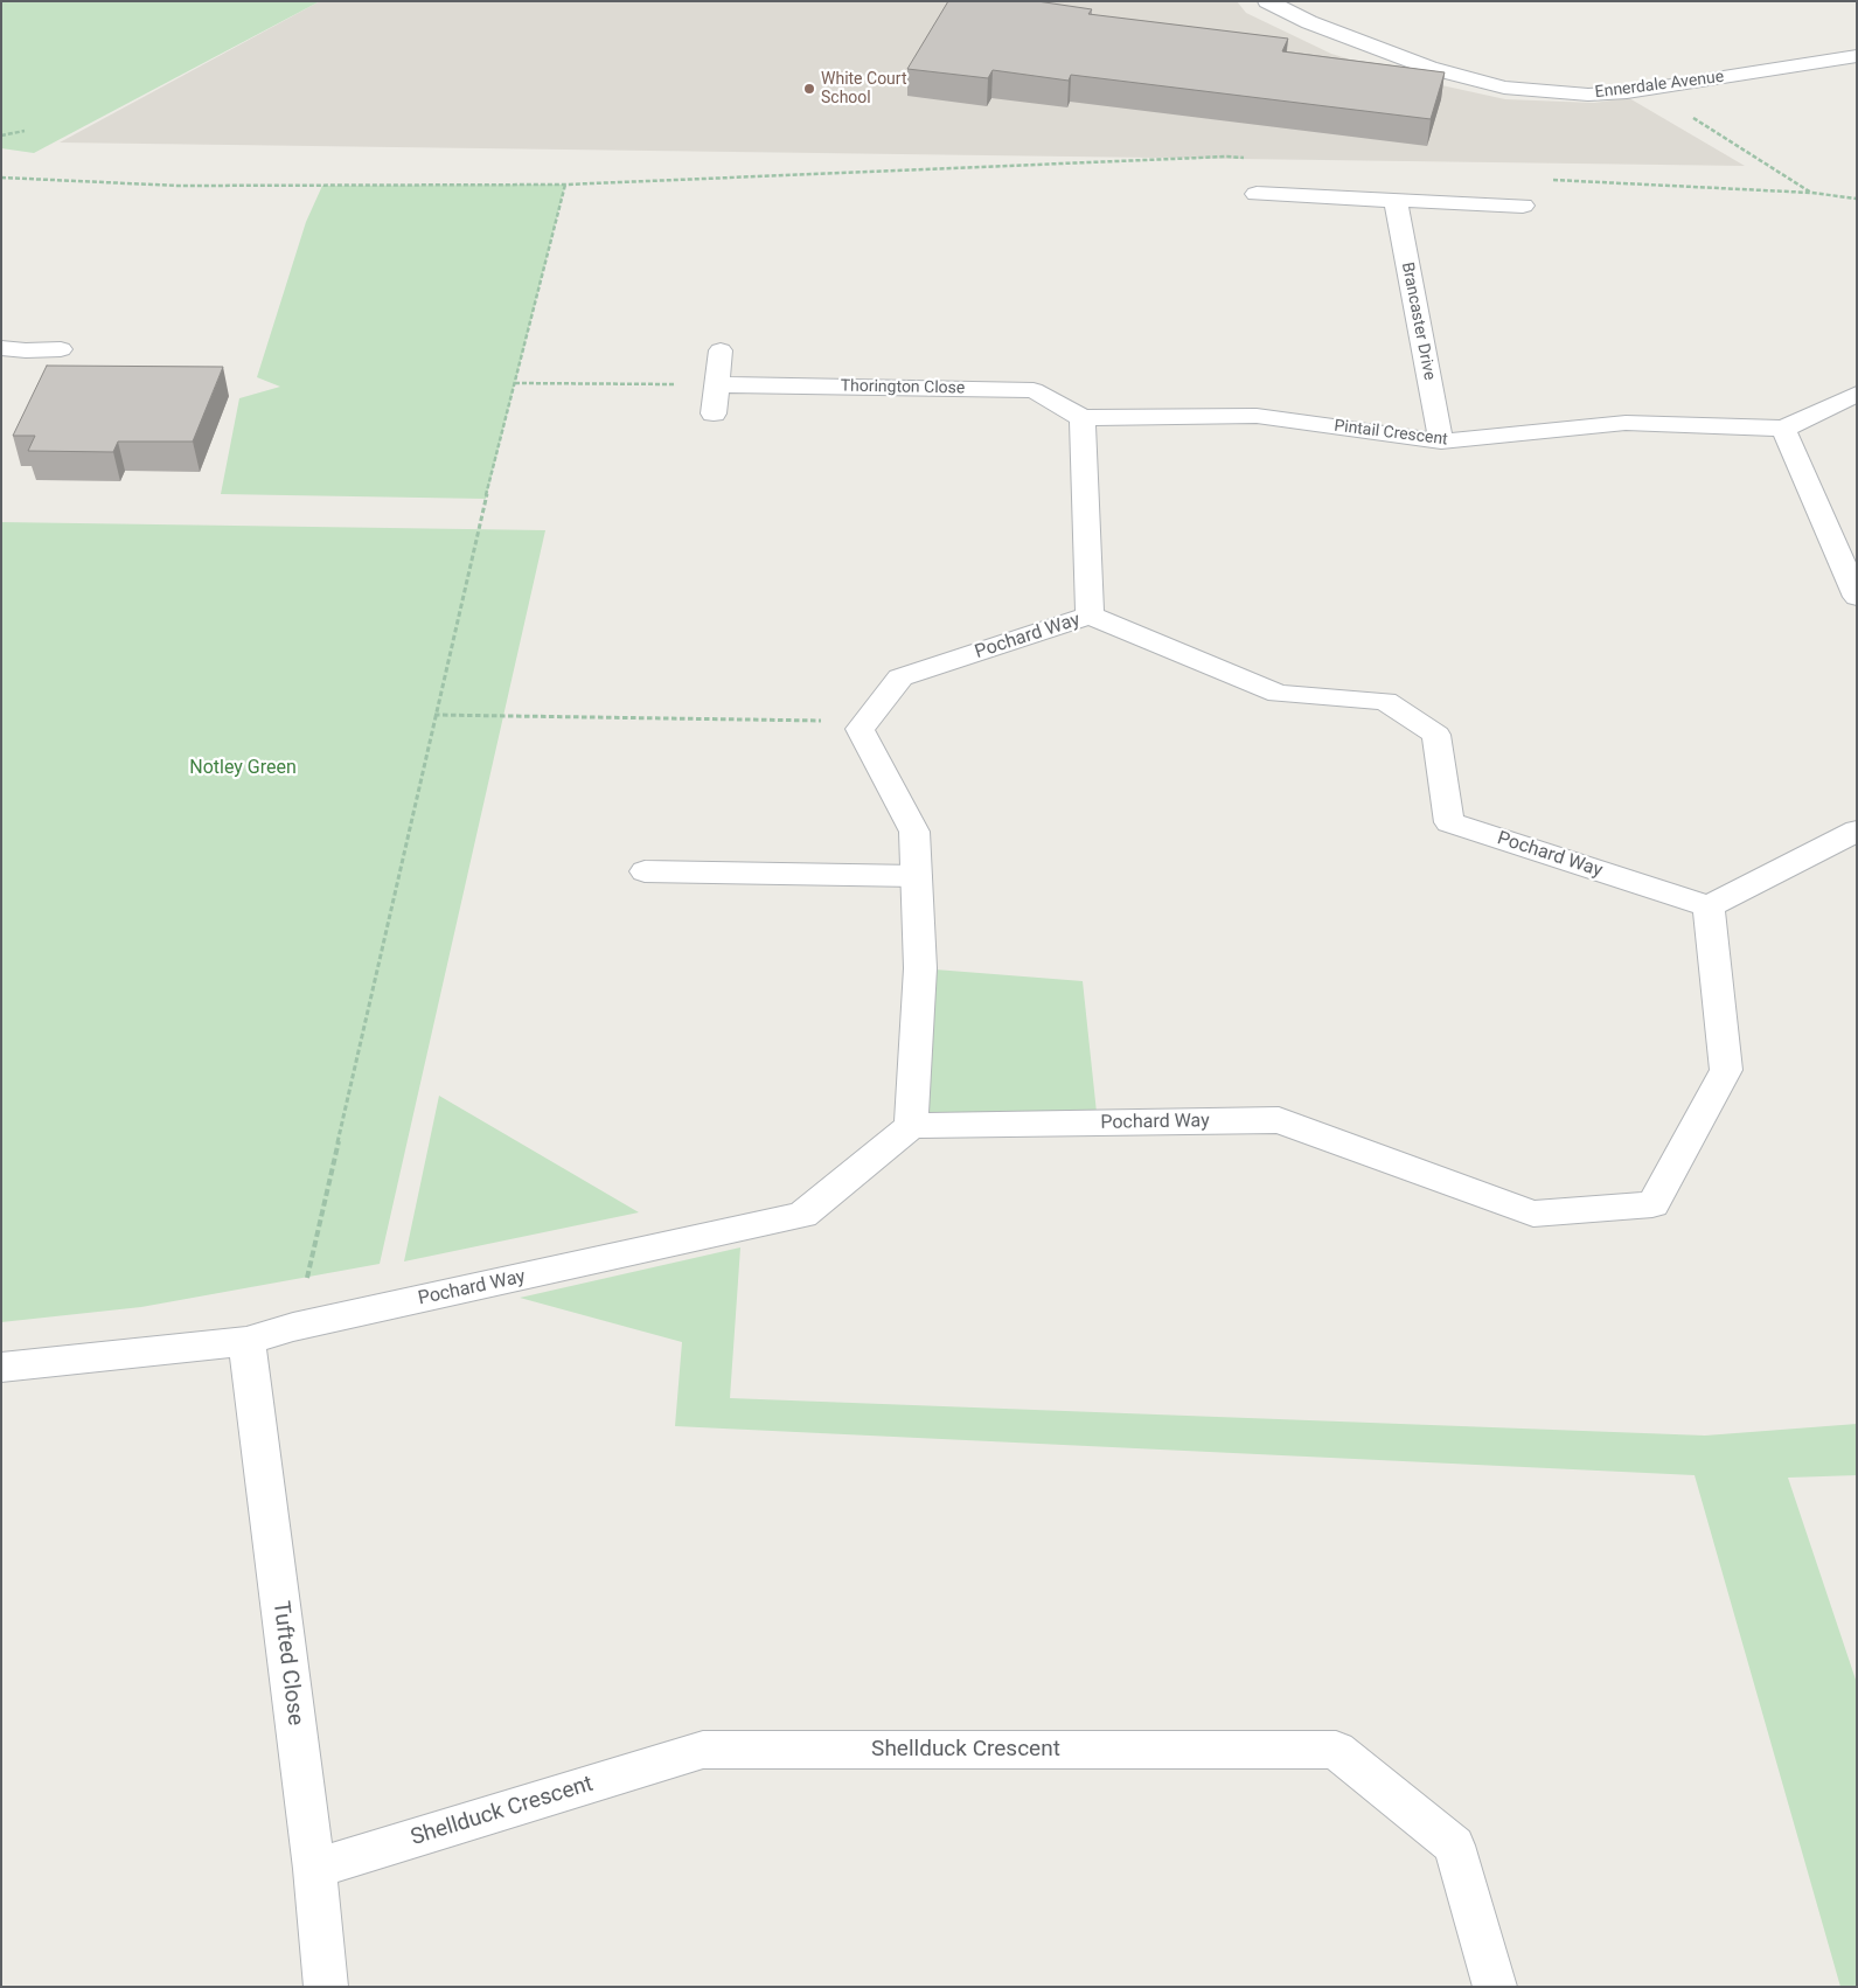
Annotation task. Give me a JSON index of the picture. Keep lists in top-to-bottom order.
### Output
{
  "streets": {
    "street": [
      "Ennerdale Avenue",
      "Brancaster Drive",
      "Thorington Close",
      "Pintail Crescent",
      "Pochard Way",
      "Tufted Close",
      "Shellduck Crescent"
    ]
  },
  "crossings": [
    ["Brancaster Drive", "Pintail Crescent"],
    ["Thorington Close", "Pintail Crescent"],
    ["Pochard Way", "Tufted Close"],
    ["Tufted Close", "Shellduck Crescent"]
  ],
  "parks": ["Notley Green"],
  "places": ["White Court School"]
}
